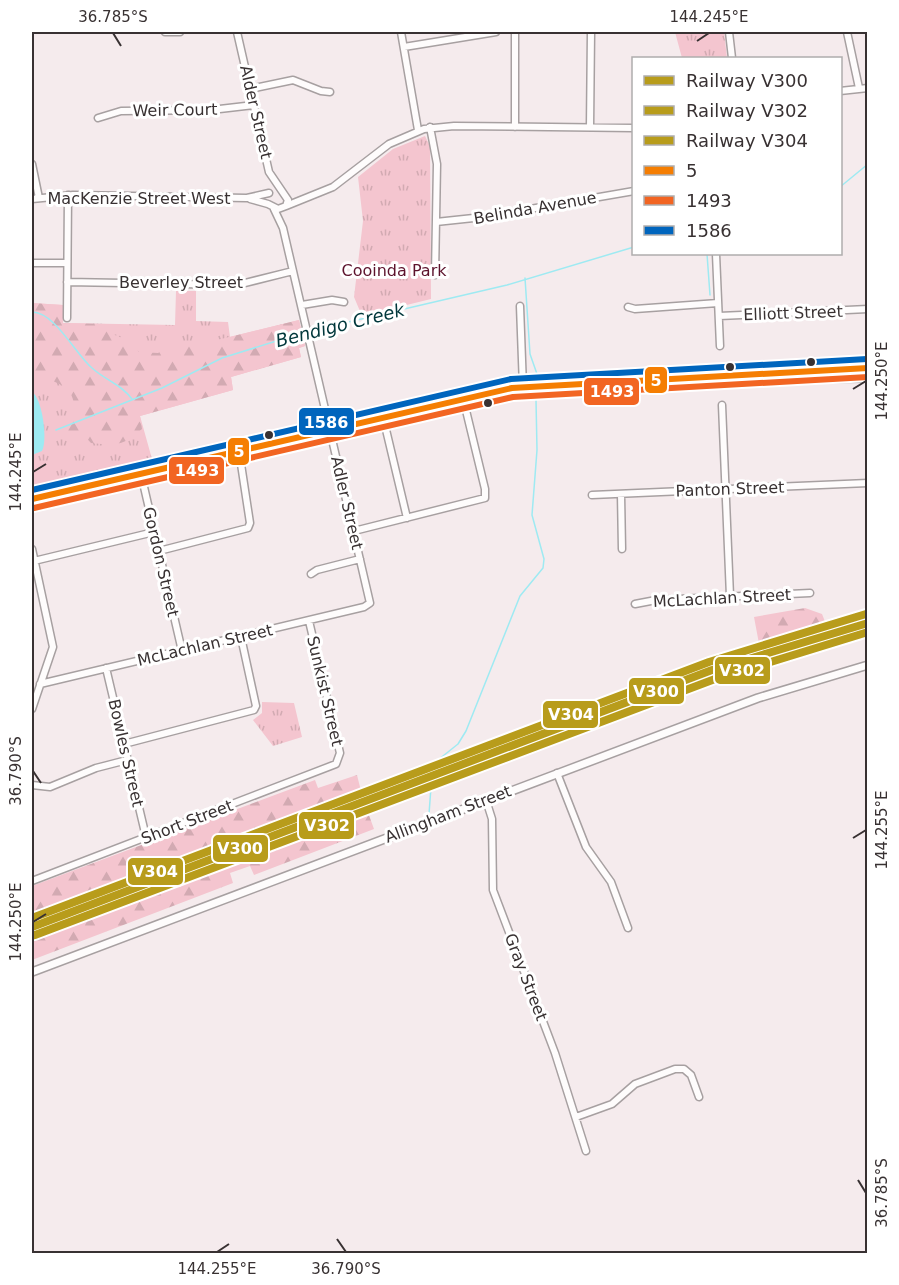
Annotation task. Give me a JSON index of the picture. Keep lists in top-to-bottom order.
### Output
{
  "streets": {
    "street": [
      "Weir Court",
      "Alder Street",
      "MacKenzie Street West",
      "Belinda Avenue",
      "Beverley Street",
      "Elliott Street",
      "Panton Street",
      "Adler Street",
      "Gordon Street",
      "McLachlan Street",
      "Sunkist Street",
      "Bowles Street",
      "Allingham Street",
      "Short Street",
      "Gray Street"
    ]
  },
  "crossings": [
    ["Weir Court", "Alder Street"],
    ["Alder Street", "MacKenzie Street West"],
    ["Alder Street", "Adler Street"],
    ["MacKenzie Street West", "Adler Street"],
    ["Beverley Street", "Adler Street"],
    ["Adler Street", "McLachlan Street"],
    ["Gordon Street", "McLachlan Street"],
    ["McLachlan Street", "Sunkist Street"],
    ["McLachlan Street", "Bowles Street"],
    ["Sunkist Street", "Short Street"],
    ["Bowles Street", "Short Street"],
    ["Allingham Street", "Gray Street"]
  ],
  "water": ["Bendigo Creek"],
  "parks": ["Cooinda Park"],
  "lines": [
    "transit line 1586",
    "transit line 5",
    "transit line 1493",
    "rail line V304",
    "rail line V300",
    "rail line V302"
  ],
  "legend": [
    "Railway V300",
    "Railway V302",
    "Railway V304",
    "5",
    "1493",
    "1586"
  ],
  "coordinates": [
    "36.785°S",
    "144.245°E",
    "144.250°E",
    "36.790°S",
    "144.255°E"
  ]
}
